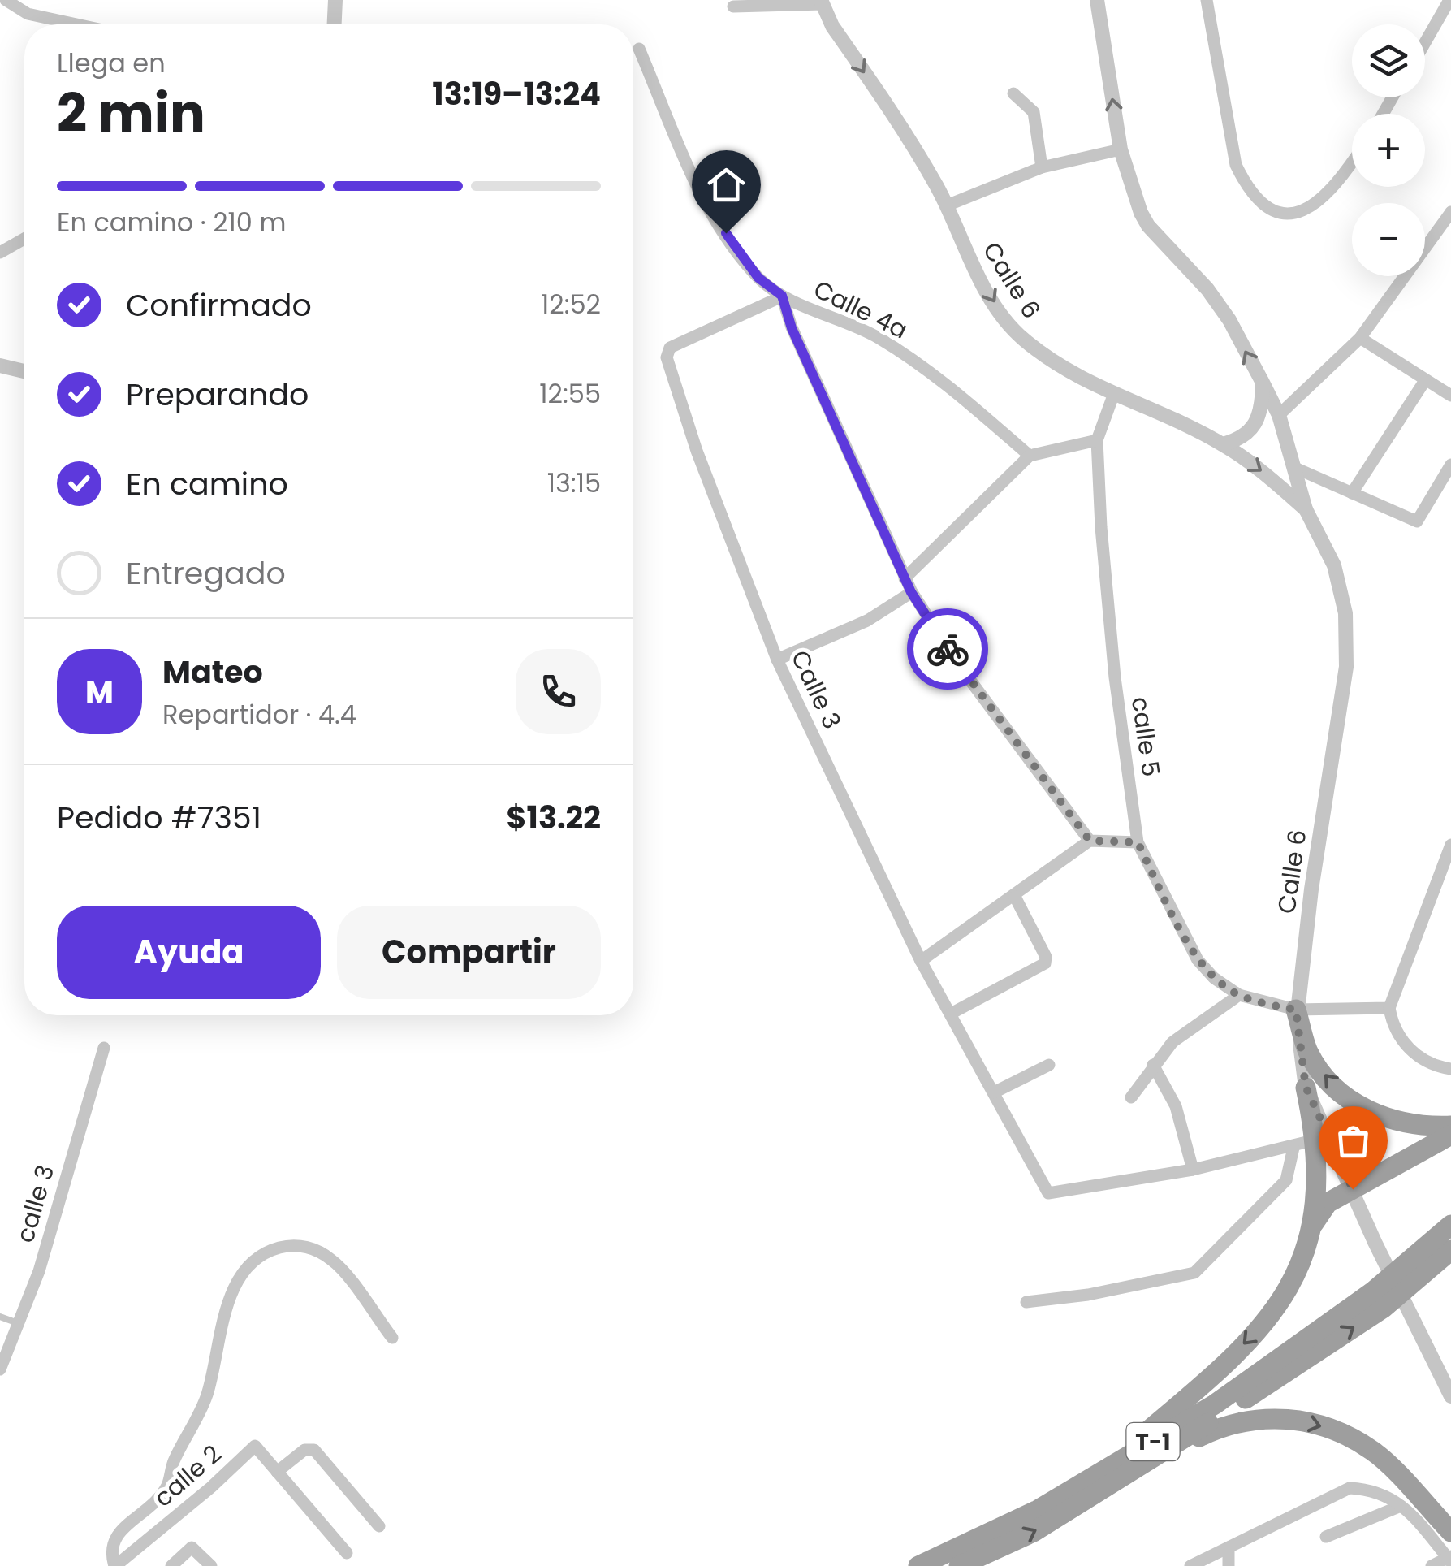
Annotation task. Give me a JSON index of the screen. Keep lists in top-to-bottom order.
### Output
{
  "streets": {
    "highway": ["T-1"],
    "street": [
      "Calle 6",
      "Calle 4a",
      "Calle 3",
      "calle 5",
      "calle 3",
      "calle 2"
    ]
  },
  "crossings": [
    ["Calle 6", "calle 5"],
    ["Calle 4a", "Calle 3"]
  ],
  "page": {
    "map_buttons": ["+", "−"],
    "heading": ["2 min", "Llega en", "13:19–13:24"],
    "panel": [
      "Mateo",
      "Repartidor · 4.4",
      "Pedido #7351",
      "$13.22"
    ],
    "bar": "En camino · 210 m",
    "list": [
      ["Confirmado", "12:52"],
      ["Preparando", "12:55"],
      ["En camino", "13:15"],
      "Entregado"
    ],
    "round": "M",
    "buttons": ["Ayuda", "Compartir"]
  }
}
